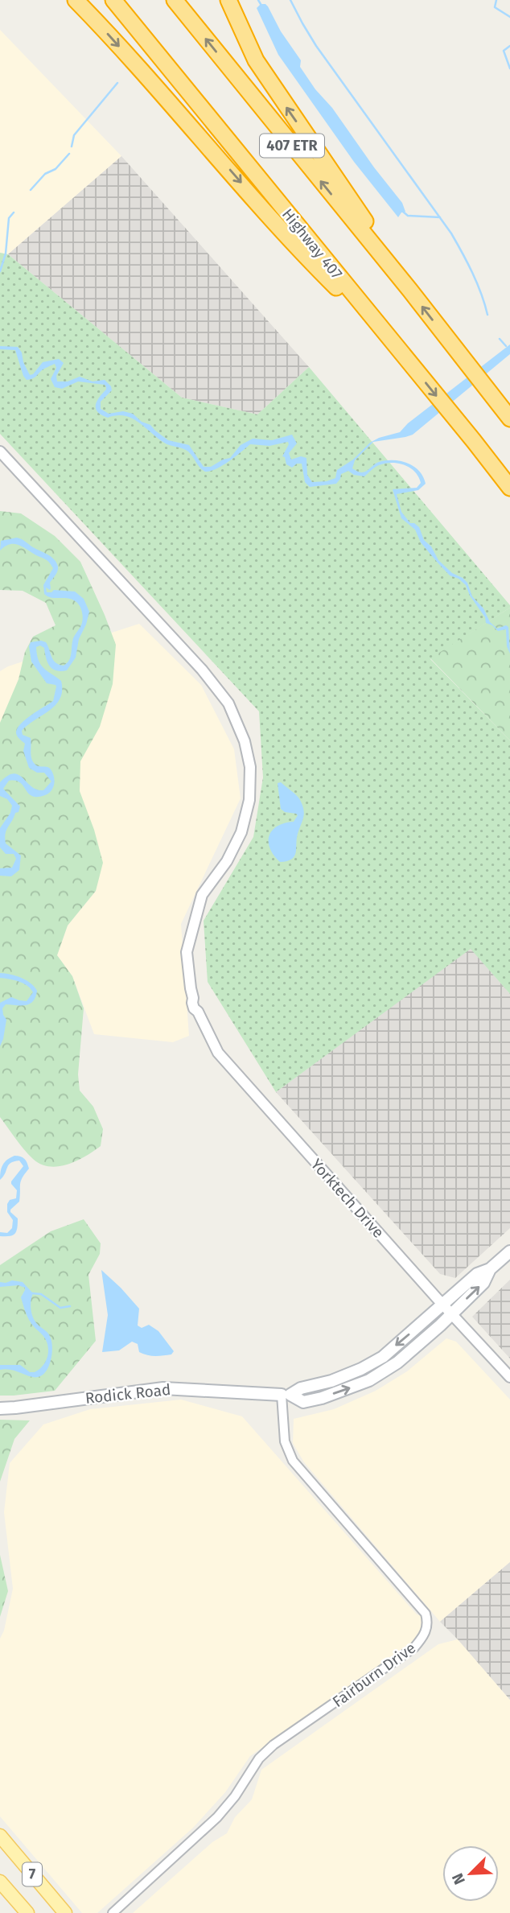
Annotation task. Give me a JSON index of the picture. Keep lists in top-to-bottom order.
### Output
{
  "streets": {
    "highway": ["407 ETR", "Highway 407"],
    "main road": ["Rodick Road", "7"],
    "street": ["Yorktech Drive", "Fairburn Drive"]
  },
  "crossings": [
    ["Yorktech Drive", "Rodick Road"],
    ["Rodick Road", "Fairburn Drive"]
  ],
  "north": "bottom left"
}
